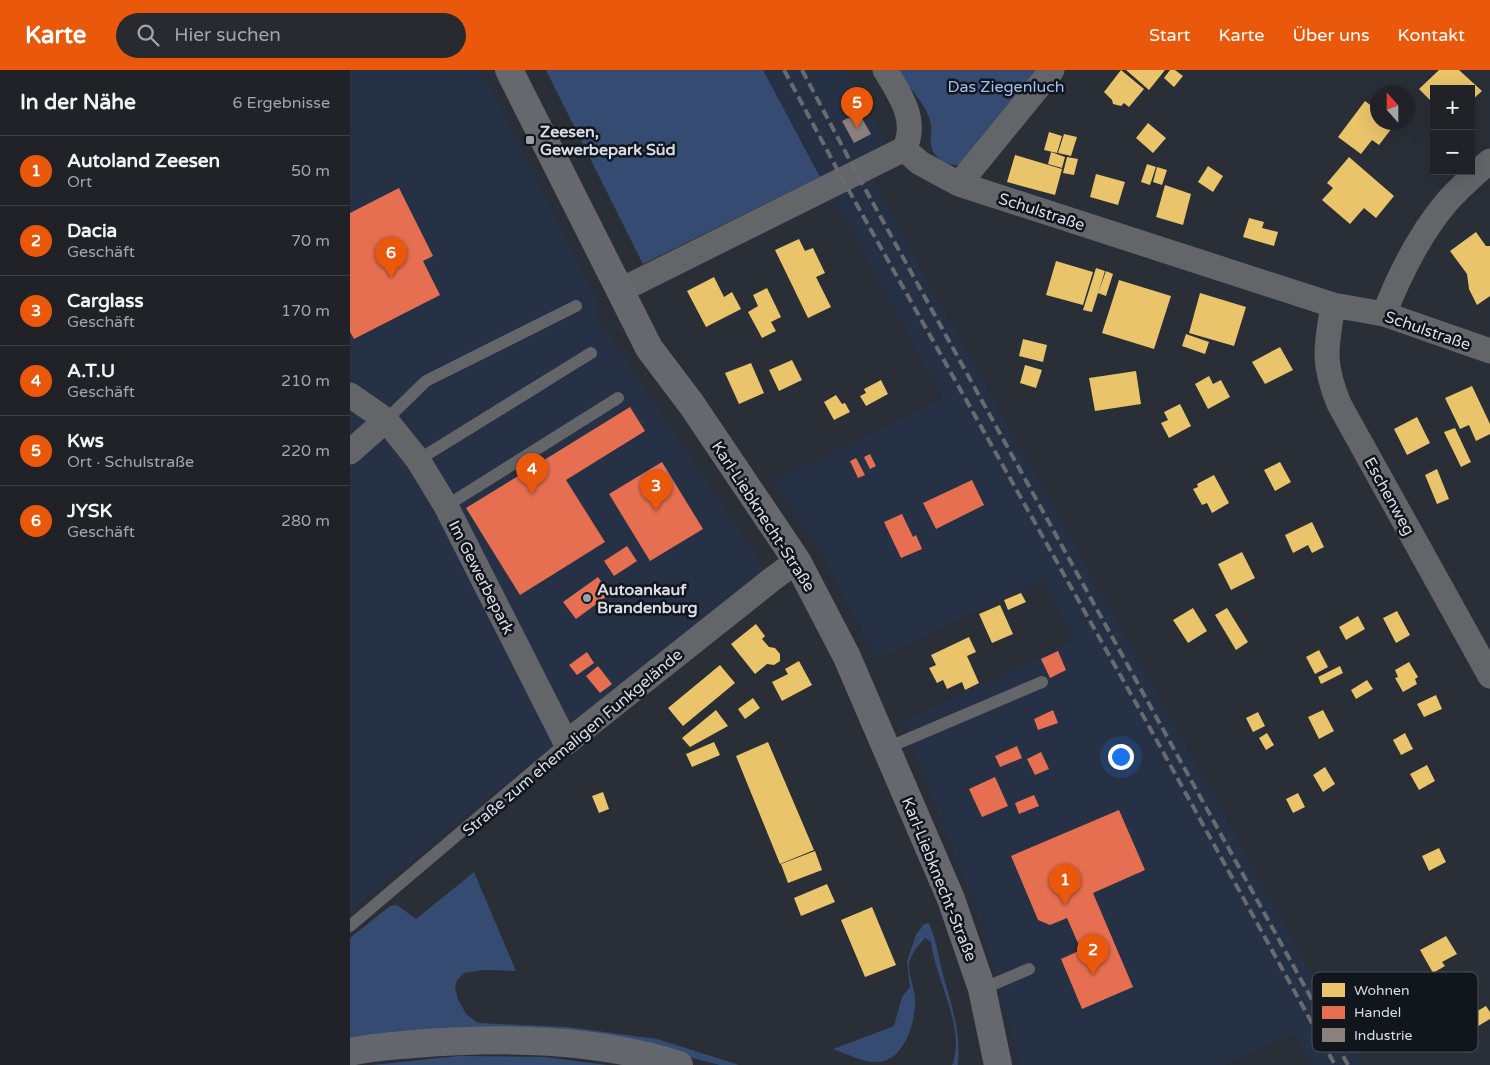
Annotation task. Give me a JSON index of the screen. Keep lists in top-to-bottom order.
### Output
{
  "streets": {
    "street": [
      "Schulstraße",
      "Eschenweg",
      "Karl-Liebknecht-Straße",
      "Im Gewerbepark",
      "Straße zum ehemaligen Funkgelände"
    ]
  },
  "crossings": [
    ["Schulstraße", "Eschenweg"],
    ["Karl-Liebknecht-Straße", "Straße zum ehemaligen Funkgelände"],
    ["Im Gewerbepark", "Straße zum ehemaligen Funkgelände"]
  ],
  "parks": ["Das Ziegenluch"],
  "places": {
    "transit": ["Zeesen, Gewerbepark Süd"],
    "other": ["Autoankauf Brandenburg"]
  },
  "legend": ["Wohnen", "Handel", "Industrie"],
  "north": "top",
  "page": {
    "header": "Karte",
    "search": "Hier suchen",
    "nav": [
      "Start",
      "Karte",
      "Über uns",
      "Kontakt"
    ],
    "heading": ["In der Nähe", "6 Ergebnisse"],
    "map_buttons": ["+", "−"],
    "pins": [
      "5",
      "6",
      "4",
      "3",
      "1",
      "2"
    ],
    "list": [
      {
        "mark": "1",
        "name": "Autoland Zeesen",
        "note": "Ort",
        "value": "50 m"
      },
      {
        "mark": "2",
        "name": "Dacia",
        "note": "Geschäft",
        "value": "70 m"
      },
      {
        "mark": "3",
        "name": "Carglass",
        "note": "Geschäft",
        "value": "170 m"
      },
      {
        "mark": "4",
        "name": "A.T.U",
        "note": "Geschäft",
        "value": "210 m"
      },
      {
        "mark": "5",
        "name": "Kws",
        "note": "Ort · Schulstraße",
        "value": "220 m"
      },
      {
        "mark": "6",
        "name": "JYSK",
        "note": "Geschäft",
        "value": "280 m"
      }
    ]
  }
}
